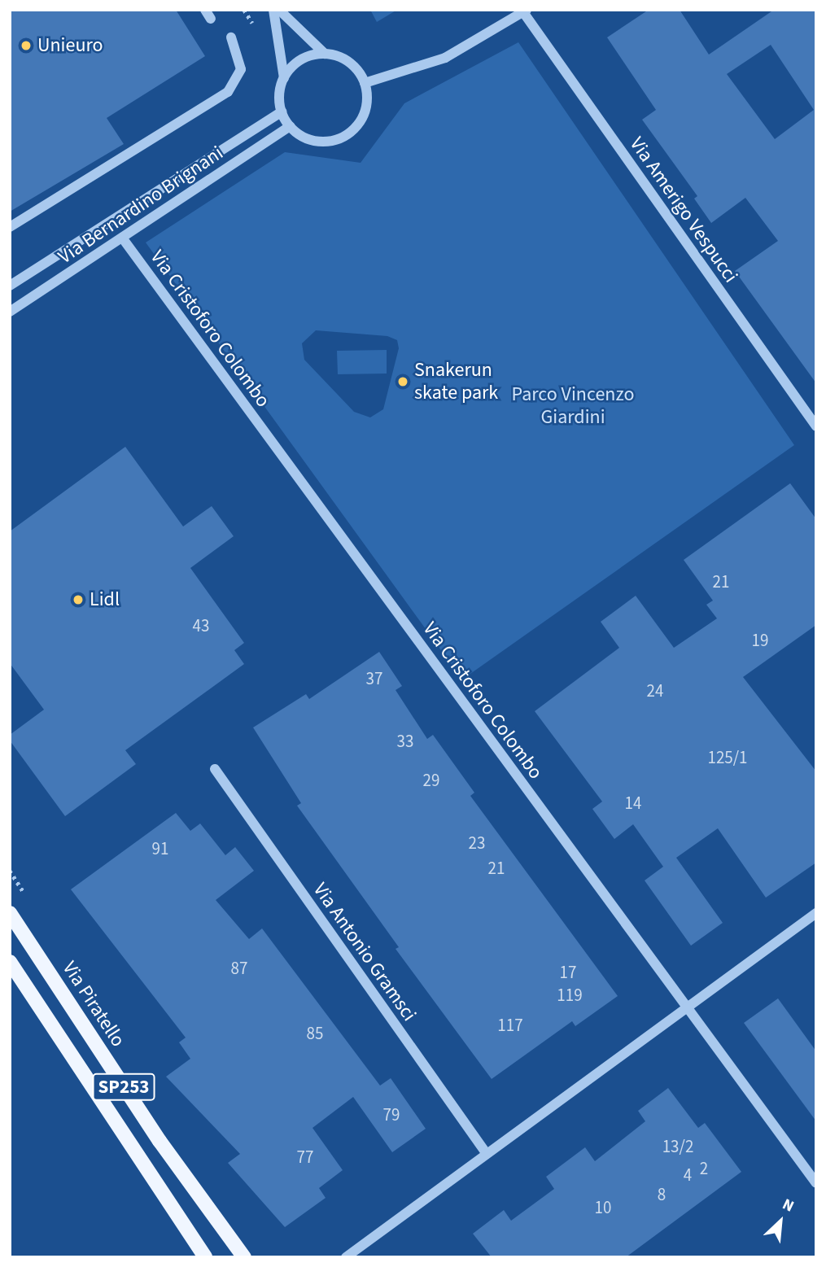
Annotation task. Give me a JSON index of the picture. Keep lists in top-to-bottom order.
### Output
{
  "streets": {
    "main road": ["Via Piratello", "SP253"],
    "street": [
      "Via Bernardino Brignani",
      "Via Amerigo Vespucci",
      "Via Cristoforo Colombo",
      "Via Antonio Gramsci"
    ]
  },
  "crossings": [
    ["Via Bernardino Brignani", "Via Cristoforo Colombo"]
  ],
  "parks": ["Parco Vincenzo Giardini"],
  "places": ["Unieuro", "Snakerun skate park", "Lidl"],
  "house_numbers": [
    "21",
    "43",
    "19",
    "37",
    "24",
    "33",
    "125/1",
    "29",
    "14",
    "23",
    "91",
    "21",
    "87",
    "17",
    "119",
    "117",
    "85",
    "79",
    "13/2",
    "77",
    "2",
    "4",
    "8",
    "10"
  ],
  "north": "top right"
}
